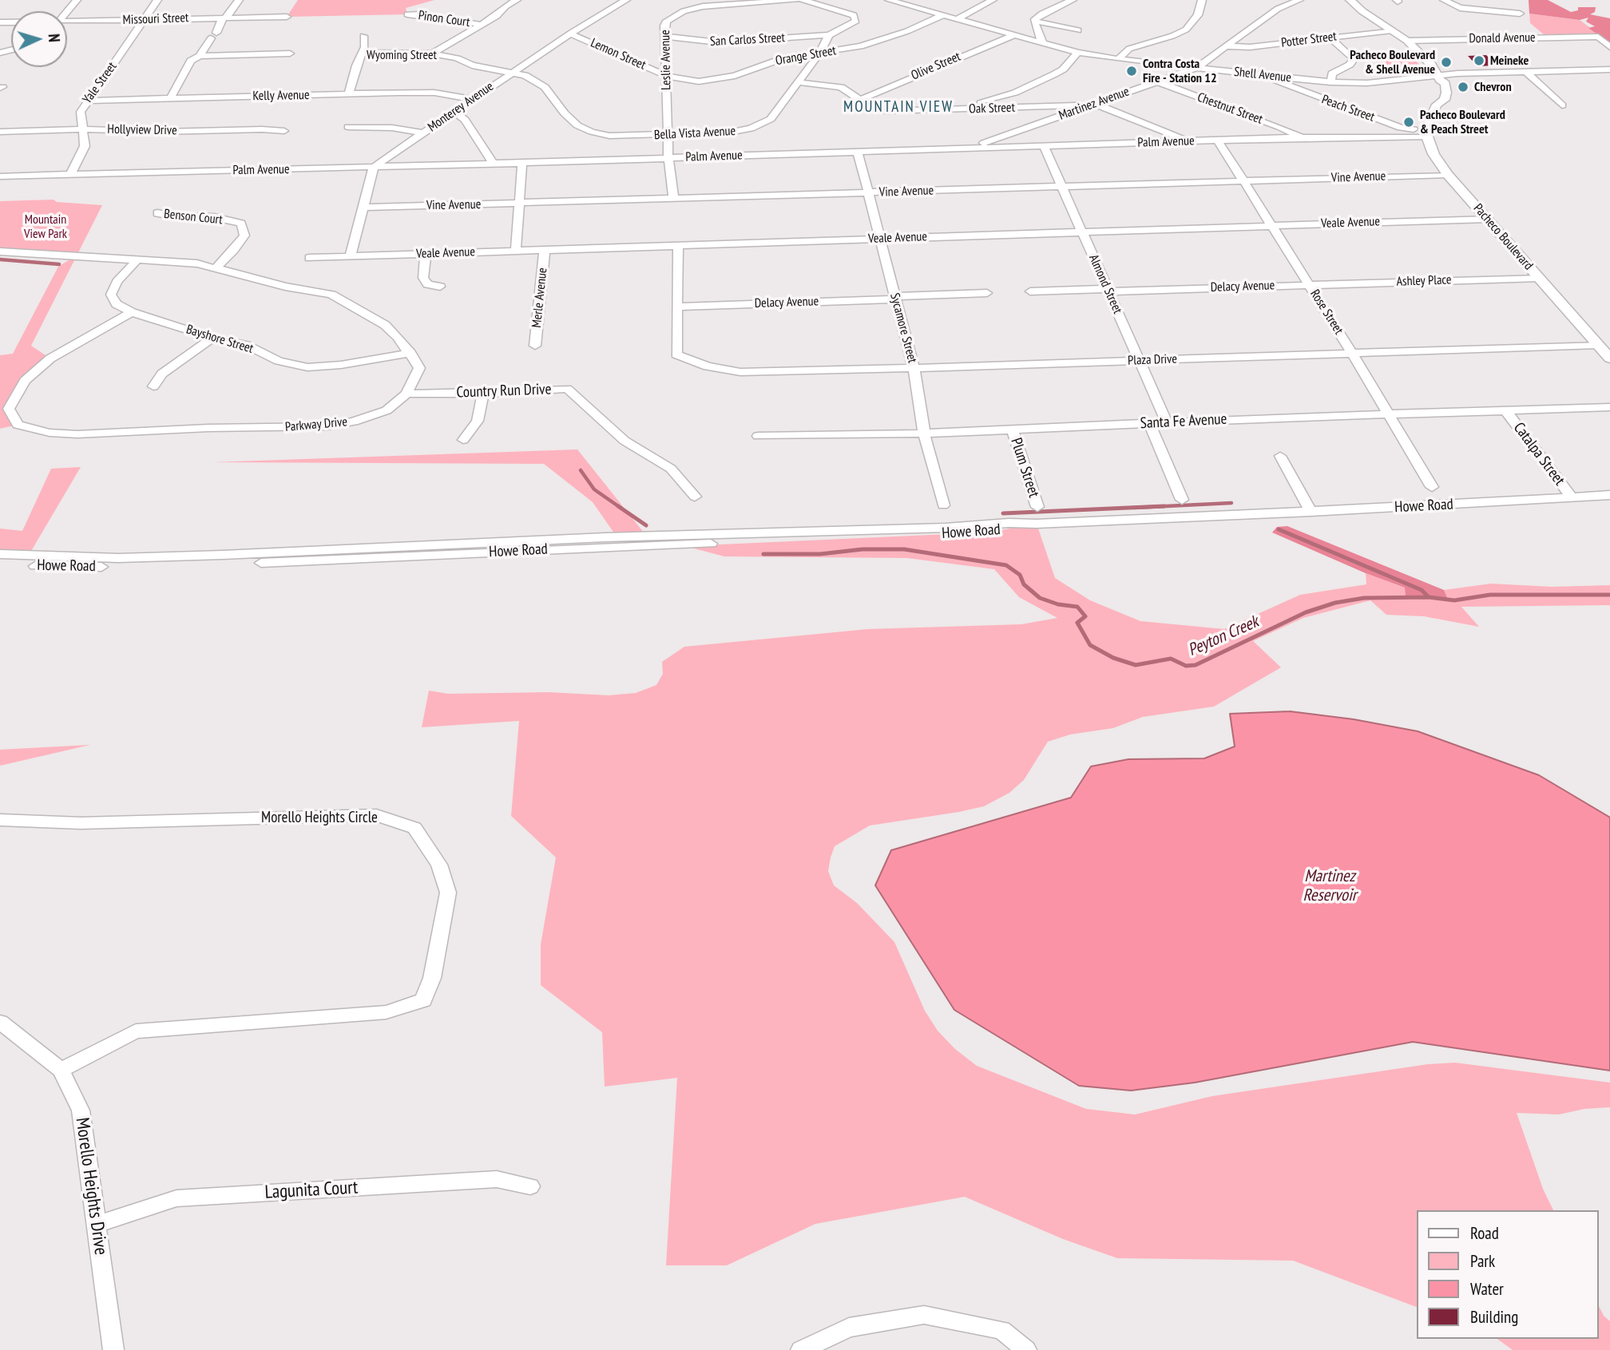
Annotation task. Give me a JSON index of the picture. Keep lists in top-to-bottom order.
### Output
{
  "streets": {
    "main road": ["Pacheco Boulevard"],
    "street": [
      "Missouri Street",
      "Pinon Court",
      "Donald Avenue",
      "San Carlos Street",
      "Potter Street",
      "Lemon Street",
      "Wyoming Street",
      "Orange Street",
      "Leslie Avenue",
      "Olive Street",
      "Shell Avenue",
      "Yale Street",
      "Kelly Avenue",
      "Martinez Avenue",
      "Monterey Avenue",
      "Oak Street",
      "Chestnut Street",
      "Peach Street",
      "Hollyview Drive",
      "Bella Vista Avenue",
      "Palm Avenue",
      "Vine Avenue",
      "Benson Court",
      "Veale Avenue",
      "Ashley Place",
      "Almond Street",
      "Delacy Avenue",
      "Merle Avenue",
      "Rose Street",
      "Sycamore Street",
      "Bayshore Street",
      "Plaza Drive",
      "Country Run Drive",
      "Santa Fe Avenue",
      "Parkway Drive",
      "Catalpa Street",
      "Plum Street",
      "Howe Road",
      "Morello Heights Circle",
      "Morello Heights Drive",
      "Lagunita Court"
    ]
  },
  "crossings": [
    ["Missouri Street", "Yale Street"],
    ["San Carlos Street", "Leslie Avenue"],
    ["San Carlos Street", "Bella Vista Avenue"],
    ["Potter Street", "Martinez Avenue"],
    ["Lemon Street", "Orange Street"],
    ["Lemon Street", "Leslie Avenue"],
    ["Lemon Street", "Monterey Avenue"],
    ["Wyoming Street", "Kelly Avenue"],
    ["Wyoming Street", "Monterey Avenue"],
    ["Wyoming Street", "Bella Vista Avenue"],
    ["Orange Street", "Leslie Avenue"],
    ["Orange Street", "Shell Avenue"],
    ["Orange Street", "Bella Vista Avenue"],
    ["Leslie Avenue", "Bella Vista Avenue"],
    ["Leslie Avenue", "Palm Avenue"],
    ["Leslie Avenue", "Vine Avenue"],
    ["Olive Street", "Shell Avenue"],
    ["Olive Street", "Oak Street"],
    ["Shell Avenue", "Martinez Avenue"],
    ["Shell Avenue", "Peach Street"],
    ["Yale Street", "Kelly Avenue"],
    ["Yale Street", "Hollyview Drive"],
    ["Yale Street", "Palm Avenue"],
    ["Kelly Avenue", "Monterey Avenue"],
    ["Martinez Avenue", "Oak Street"],
    ["Martinez Avenue", "Chestnut Street"],
    ["Martinez Avenue", "Palm Avenue"],
    ["Monterey Avenue", "Bella Vista Avenue"],
    ["Monterey Avenue", "Palm Avenue"],
    ["Oak Street", "Bella Vista Avenue"],
    ["Oak Street", "Palm Avenue"],
    ["Chestnut Street", "Palm Avenue"],
    ["Peach Street", "Palm Avenue"],
    ["Peach Street", "Pacheco Boulevard"],
    ["Palm Avenue", "Pacheco Boulevard"],
    ["Palm Avenue", "Almond Street"],
    ["Palm Avenue", "Rose Street"],
    ["Palm Avenue", "Sycamore Street"],
    ["Vine Avenue", "Pacheco Boulevard"],
    ["Vine Avenue", "Almond Street"],
    ["Vine Avenue", "Rose Street"],
    ["Vine Avenue", "Sycamore Street"],
    ["Veale Avenue", "Pacheco Boulevard"],
    ["Veale Avenue", "Almond Street"],
    ["Veale Avenue", "Merle Avenue"],
    ["Veale Avenue", "Rose Street"],
    ["Veale Avenue", "Sycamore Street"],
    ["Pacheco Boulevard", "Ashley Place"],
    ["Pacheco Boulevard", "Plaza Drive"],
    ["Ashley Place", "Delacy Avenue"],
    ["Ashley Place", "Rose Street"],
    ["Almond Street", "Delacy Avenue"],
    ["Almond Street", "Plaza Drive"],
    ["Almond Street", "Santa Fe Avenue"],
    ["Delacy Avenue", "Rose Street"],
    ["Delacy Avenue", "Sycamore Street"],
    ["Delacy Avenue", "Plaza Drive"],
    ["Rose Street", "Plaza Drive"],
    ["Rose Street", "Santa Fe Avenue"],
    ["Sycamore Street", "Plaza Drive"],
    ["Sycamore Street", "Santa Fe Avenue"],
    ["Bayshore Street", "Parkway Drive"],
    ["Country Run Drive", "Parkway Drive"],
    ["Santa Fe Avenue", "Catalpa Street"],
    ["Santa Fe Avenue", "Plum Street"],
    ["Catalpa Street", "Howe Road"],
    ["Morello Heights Circle", "Morello Heights Drive"],
    ["Morello Heights Drive", "Lagunita Court"]
  ],
  "districts": ["MOUNTAIN VIEW"],
  "water": ["Peyton Creek", "Martinez Reservoir"],
  "parks": ["Mountain View Park"],
  "places": [
    "Meineke",
    "Pacheco Boulevard & Shell Avenue",
    "Contra Costa Fire - Station 12",
    "Chevron",
    "Pacheco Boulevard & Peach Street"
  ],
  "legend": [
    "Road",
    "Park",
    "Water",
    "Building"
  ],
  "north": "right"
}
